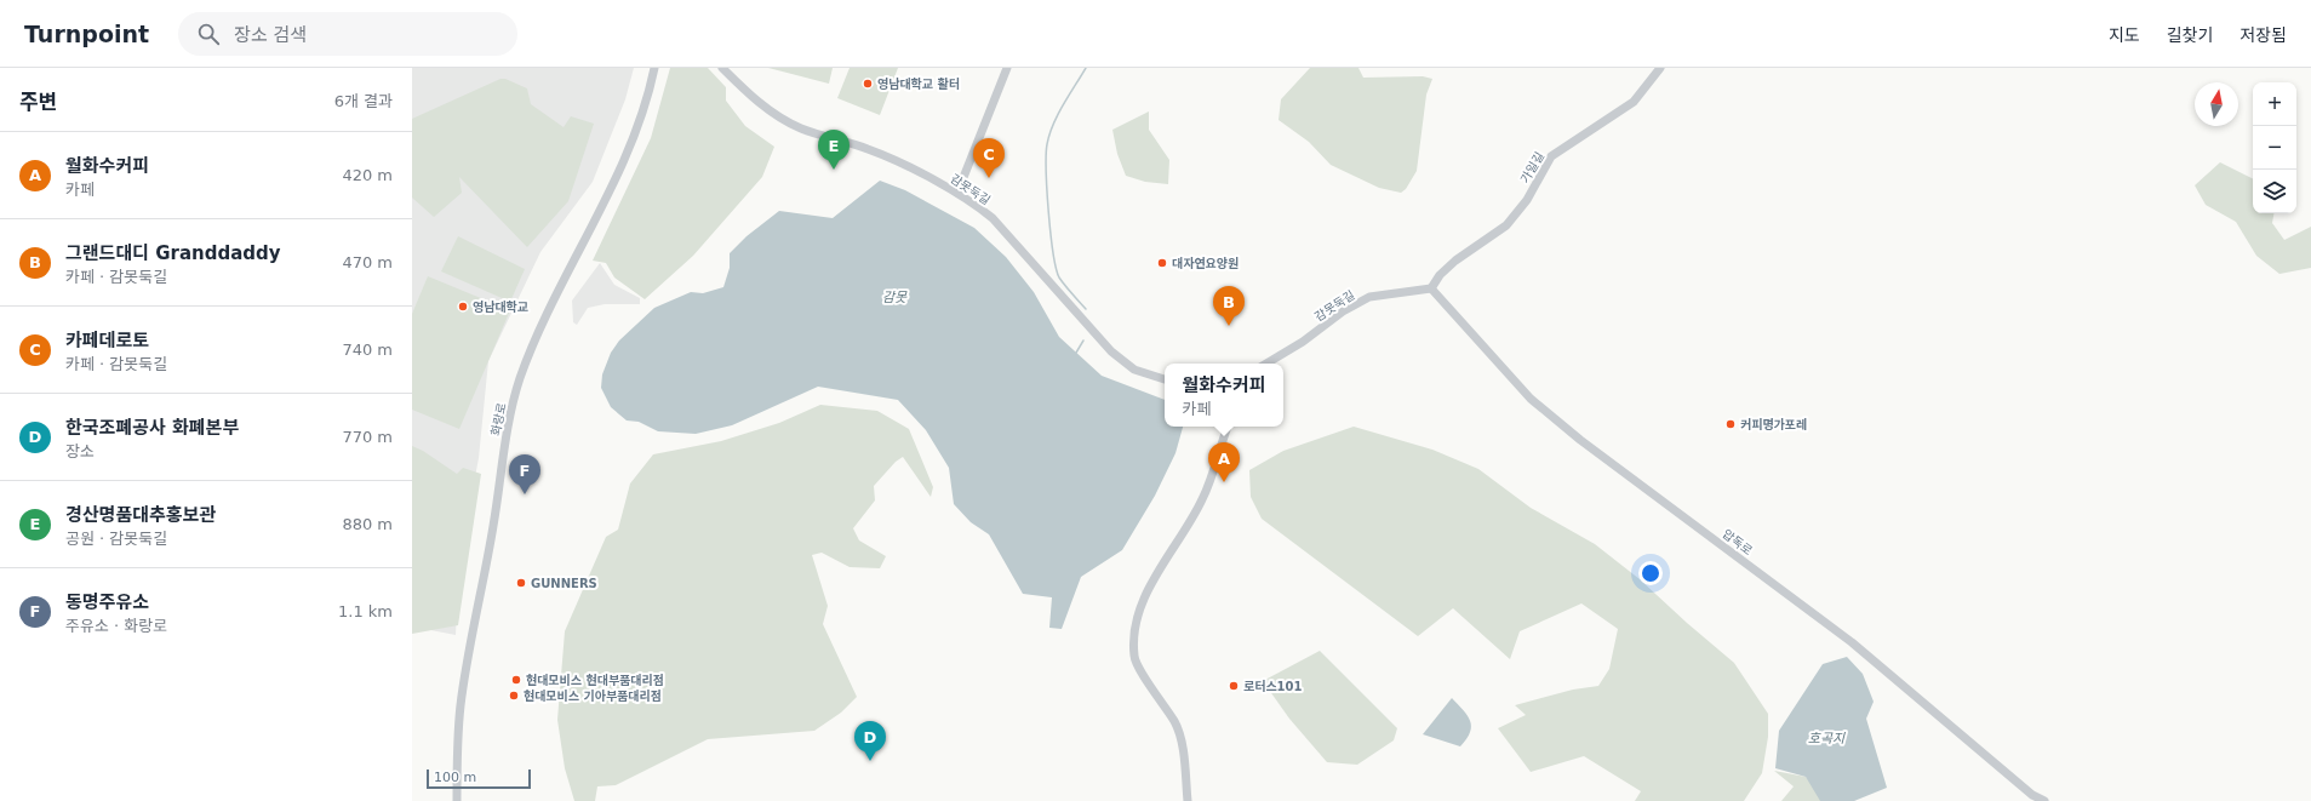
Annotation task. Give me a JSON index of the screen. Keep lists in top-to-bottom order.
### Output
{
  "streets": {
    "street": [
      "가일길",
      "감못둑길",
      "화랑로",
      "압독로"
    ]
  },
  "crossings": [
    ["가일길", "감못둑길"],
    ["가일길", "압독로"],
    ["감못둑길", "압독로"]
  ],
  "water": ["감못", "호곡지"],
  "places": [
    "영남대학교 활터",
    "대자연요양원",
    "영남대학교",
    "커피명가포레",
    "GUNNERS",
    "현대모비스 현대부품대리점",
    "로터스101",
    "현대모비스 기아부품대리점"
  ],
  "scale_bar": "100 m",
  "north": "top",
  "page": {
    "header": "Turnpoint",
    "search": "장소 검색",
    "nav": ["지도", "길찾기", "저장됨"],
    "heading": ["주변", "6개 결과"],
    "map_buttons": ["+", "−"],
    "pins": [
      "E",
      "C",
      "B",
      "A",
      "F",
      "D"
    ],
    "list": [
      {
        "mark": "A",
        "name": "월화수커피",
        "note": "카페",
        "value": "420 m"
      },
      {
        "mark": "B",
        "name": "그랜드대디 Granddaddy",
        "note": "카페 · 감못둑길",
        "value": "470 m"
      },
      {
        "mark": "C",
        "name": "카페데로토",
        "note": "카페 · 감못둑길",
        "value": "740 m"
      },
      {
        "mark": "D",
        "name": "한국조폐공사 화폐본부",
        "note": "장소",
        "value": "770 m"
      },
      {
        "mark": "E",
        "name": "경산명품대추홍보관",
        "note": "공원 · 감못둑길",
        "value": "880 m"
      },
      {
        "mark": "F",
        "name": "동명주유소",
        "note": "주유소 · 화랑로",
        "value": "1.1 km"
      }
    ],
    "popup": ["월화수커피", "카페"],
    "scale": "100 m"
  }
}
